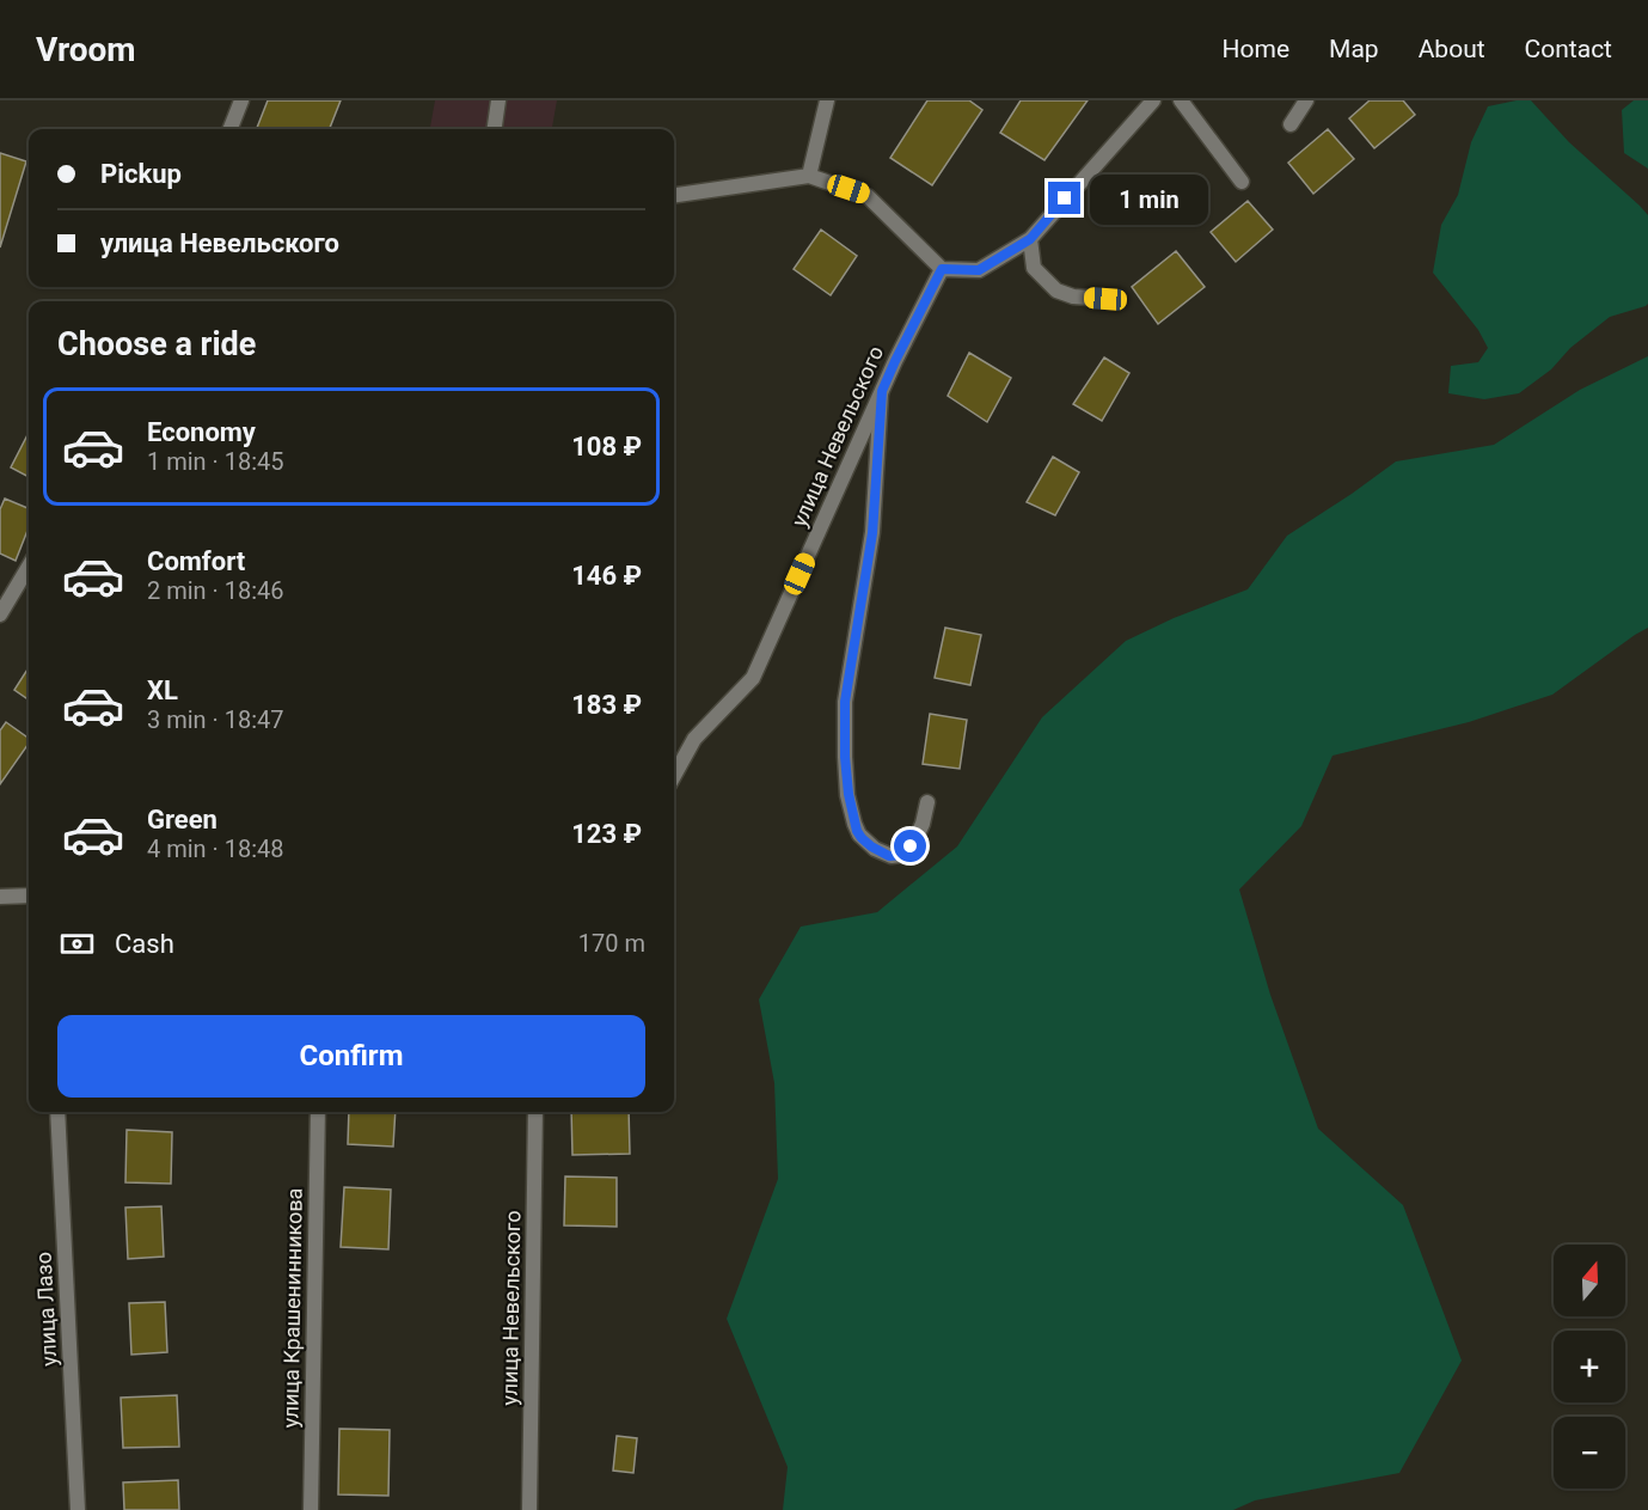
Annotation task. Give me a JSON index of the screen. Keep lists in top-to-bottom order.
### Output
{
  "streets": {
    "street": ["улица Невельского", "улица Крашенинникова", "улица Лазо"]
  },
  "north": "top",
  "page": {
    "header": "Vroom",
    "nav": [
      "Home",
      "Map",
      "About",
      "Contact"
    ],
    "banner": ["Pickup", "улица Невельского"],
    "bubble": "1 min",
    "heading": "Choose a ride",
    "list": [
      {
        "name": "Economy",
        "note": "1 min · 18:45",
        "value": "108 ₽"
      },
      {
        "name": "Comfort",
        "note": "2 min · 18:46",
        "value": "146 ₽"
      },
      {
        "name": "XL",
        "note": "3 min · 18:47",
        "value": "183 ₽"
      },
      {
        "name": "Green",
        "note": "4 min · 18:48",
        "value": "123 ₽"
      }
    ],
    "pay": ["Cash", "170 m"],
    "buttons": "Confirm",
    "map_buttons": ["+", "−"]
  }
}
